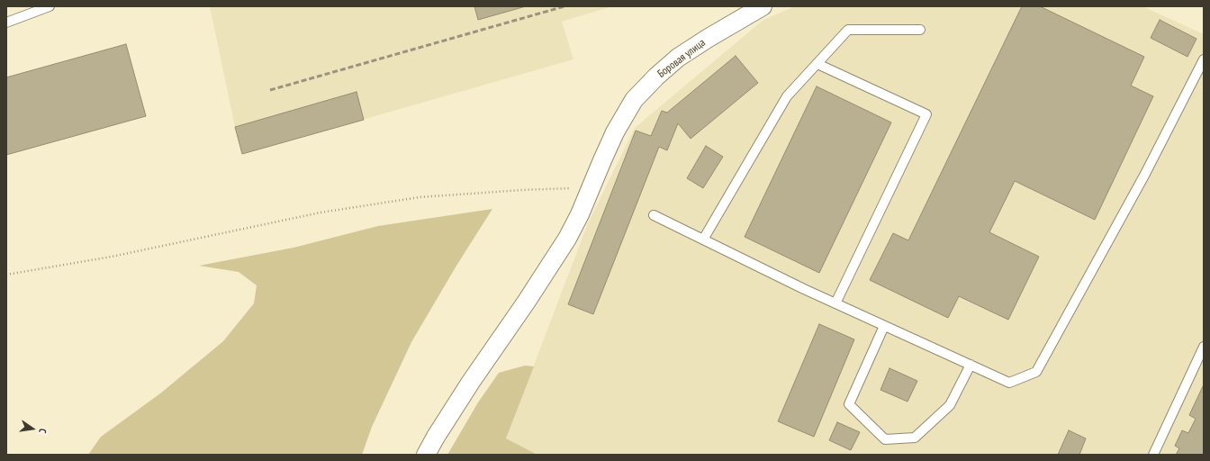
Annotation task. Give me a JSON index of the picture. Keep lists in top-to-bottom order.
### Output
{
  "streets": {
    "street": ["Боровая улица"]
  },
  "north": "right"
}
